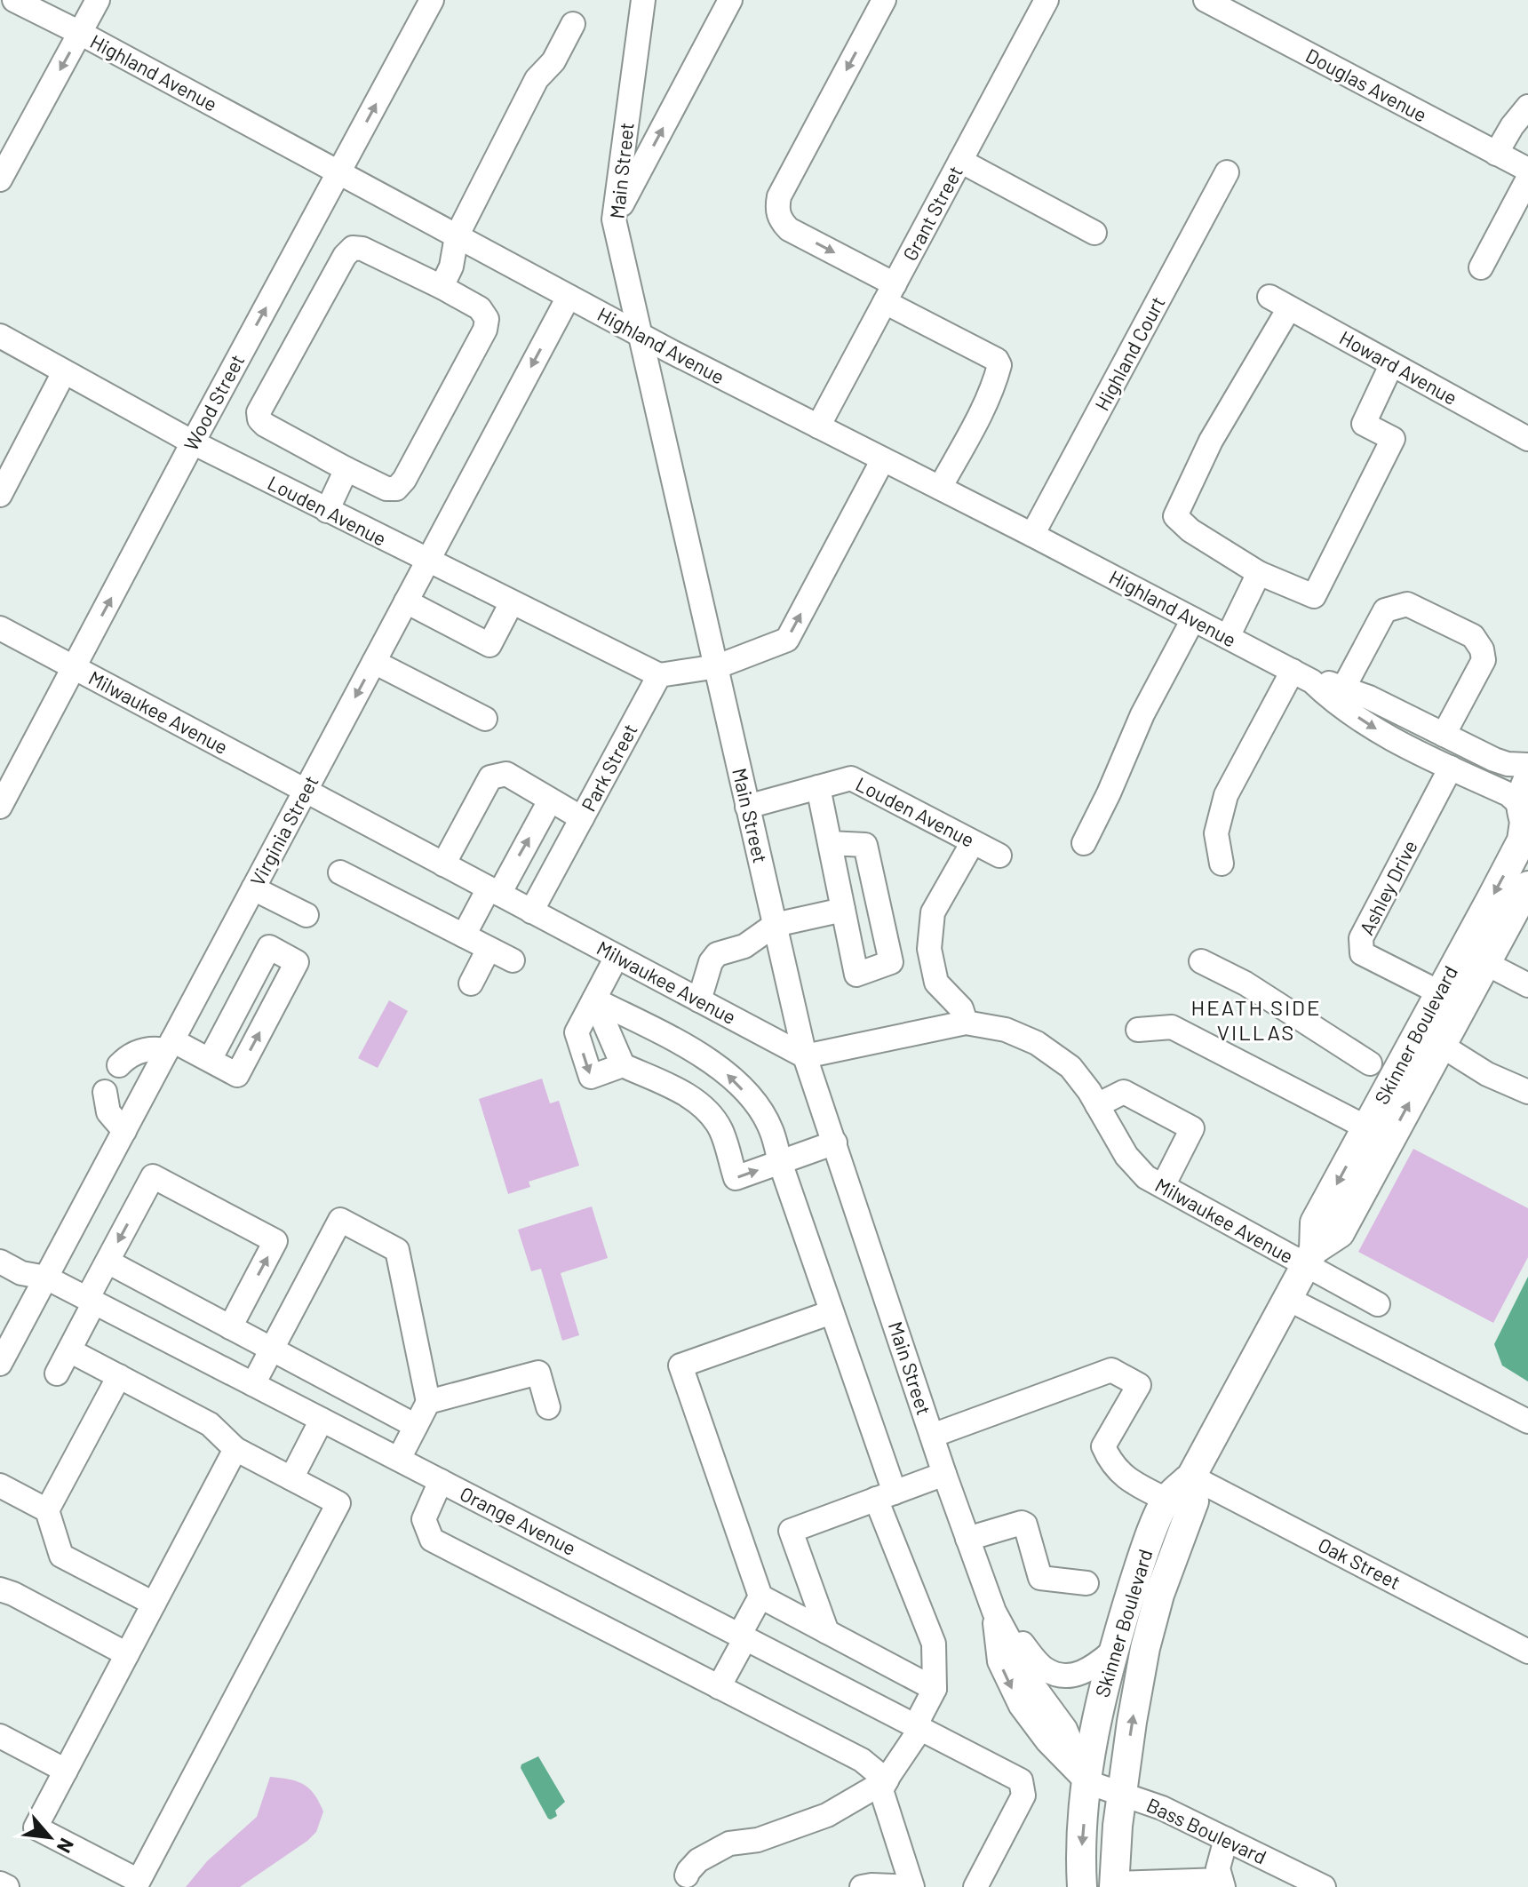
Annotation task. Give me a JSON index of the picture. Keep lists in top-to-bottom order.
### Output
{
  "streets": {
    "main road": ["Main Street", "Skinner Boulevard"],
    "street": [
      "Highland Avenue",
      "Douglas Avenue",
      "Grant Street",
      "Highland Court",
      "Howard Avenue",
      "Wood Street",
      "Louden Avenue",
      "Milwaukee Avenue",
      "Park Street",
      "Virginia Street",
      "Ashley Drive",
      "Orange Avenue",
      "Oak Street",
      "Bass Boulevard"
    ]
  },
  "crossings": [
    ["Highland Avenue", "Main Street"],
    ["Highland Avenue", "Grant Street"],
    ["Highland Avenue", "Highland Court"],
    ["Highland Avenue", "Wood Street"],
    ["Highland Avenue", "Virginia Street"],
    ["Highland Avenue", "Ashley Drive"],
    ["Highland Avenue", "Skinner Boulevard"],
    ["Main Street", "Louden Avenue"],
    ["Main Street", "Milwaukee Avenue"],
    ["Main Street", "Skinner Boulevard"],
    ["Main Street", "Bass Boulevard"],
    ["Wood Street", "Louden Avenue"],
    ["Wood Street", "Milwaukee Avenue"],
    ["Louden Avenue", "Park Street"],
    ["Louden Avenue", "Virginia Street"],
    ["Milwaukee Avenue", "Park Street"],
    ["Milwaukee Avenue", "Virginia Street"],
    ["Milwaukee Avenue", "Skinner Boulevard"],
    ["Virginia Street", "Orange Avenue"],
    ["Ashley Drive", "Skinner Boulevard"],
    ["Skinner Boulevard", "Oak Street"],
    ["Skinner Boulevard", "Bass Boulevard"]
  ],
  "one_way": ["Virginia Street"],
  "districts": ["HEATH SIDE VILLAS"],
  "north": "bottom right"
}
